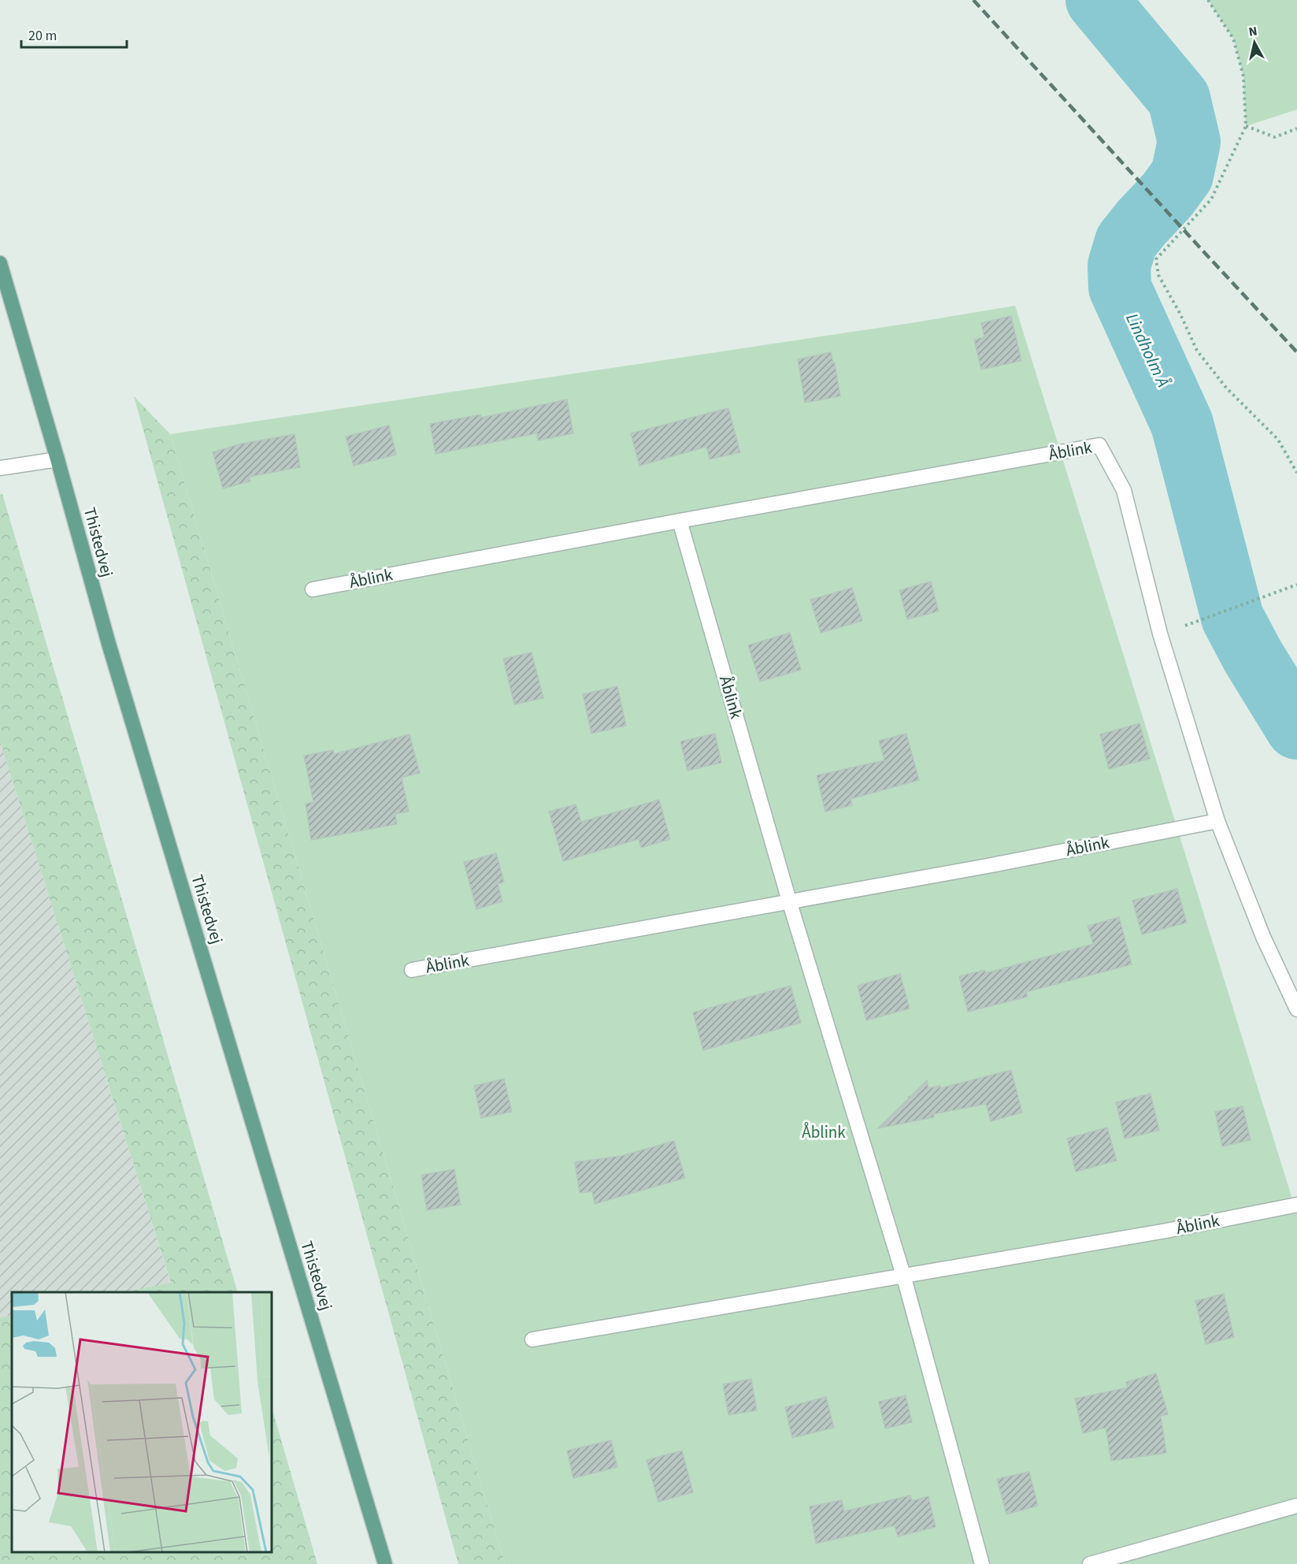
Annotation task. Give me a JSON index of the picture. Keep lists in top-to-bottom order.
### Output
{
  "streets": {
    "main road": ["Thistedvej"],
    "street": ["Åblink"]
  },
  "water": ["Lindholm Å"],
  "parks": ["Åblink"],
  "scale_bar": "20 m",
  "north": "top"
}
